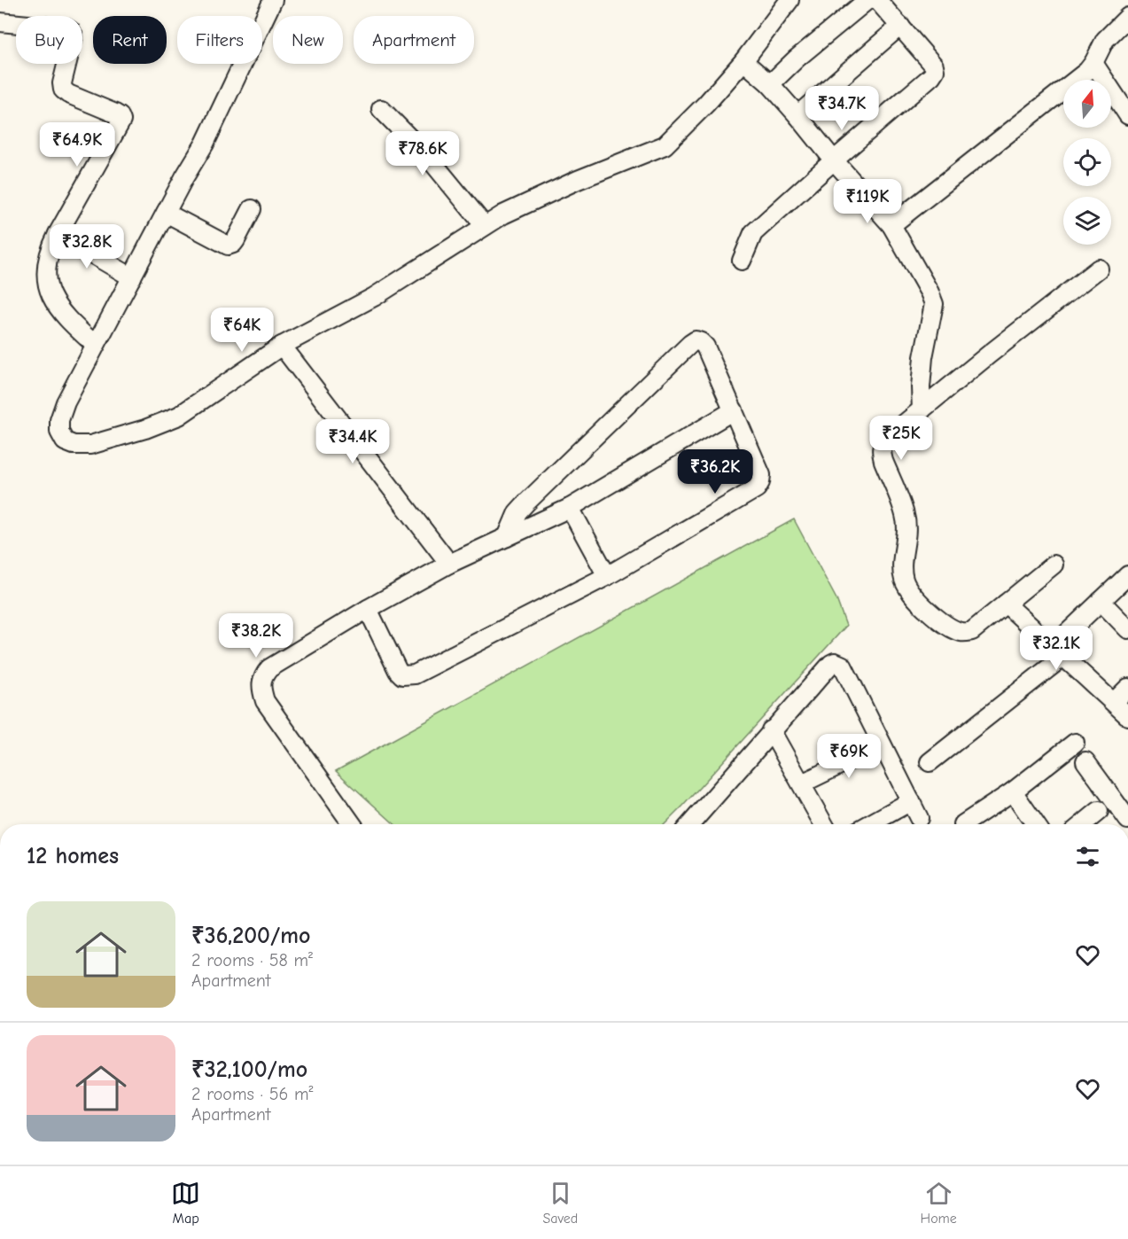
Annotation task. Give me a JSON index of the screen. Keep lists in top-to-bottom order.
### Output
{
  "north": "top",
  "page": {
    "chip": [
      "Buy",
      "Rent",
      "Filters",
      "New",
      "Apartment"
    ],
    "price": [
      "₹34.7K",
      "₹64.9K",
      "₹78.6K",
      "₹119K",
      "₹32.8K",
      "₹64K",
      "₹25K",
      "₹34.4K",
      "₹36.2K",
      "₹38.2K",
      "₹32.1K",
      "₹69K"
    ],
    "heading": "12 homes",
    "list": [
      {
        "name": "₹36,200/mo",
        "note": "2 rooms · 58 m² · Apartment"
      },
      {
        "name": "₹32,100/mo",
        "note": "2 rooms · 56 m² · Apartment"
      }
    ],
    "tabs": ["Map", "Saved", "Home"]
  }
}
